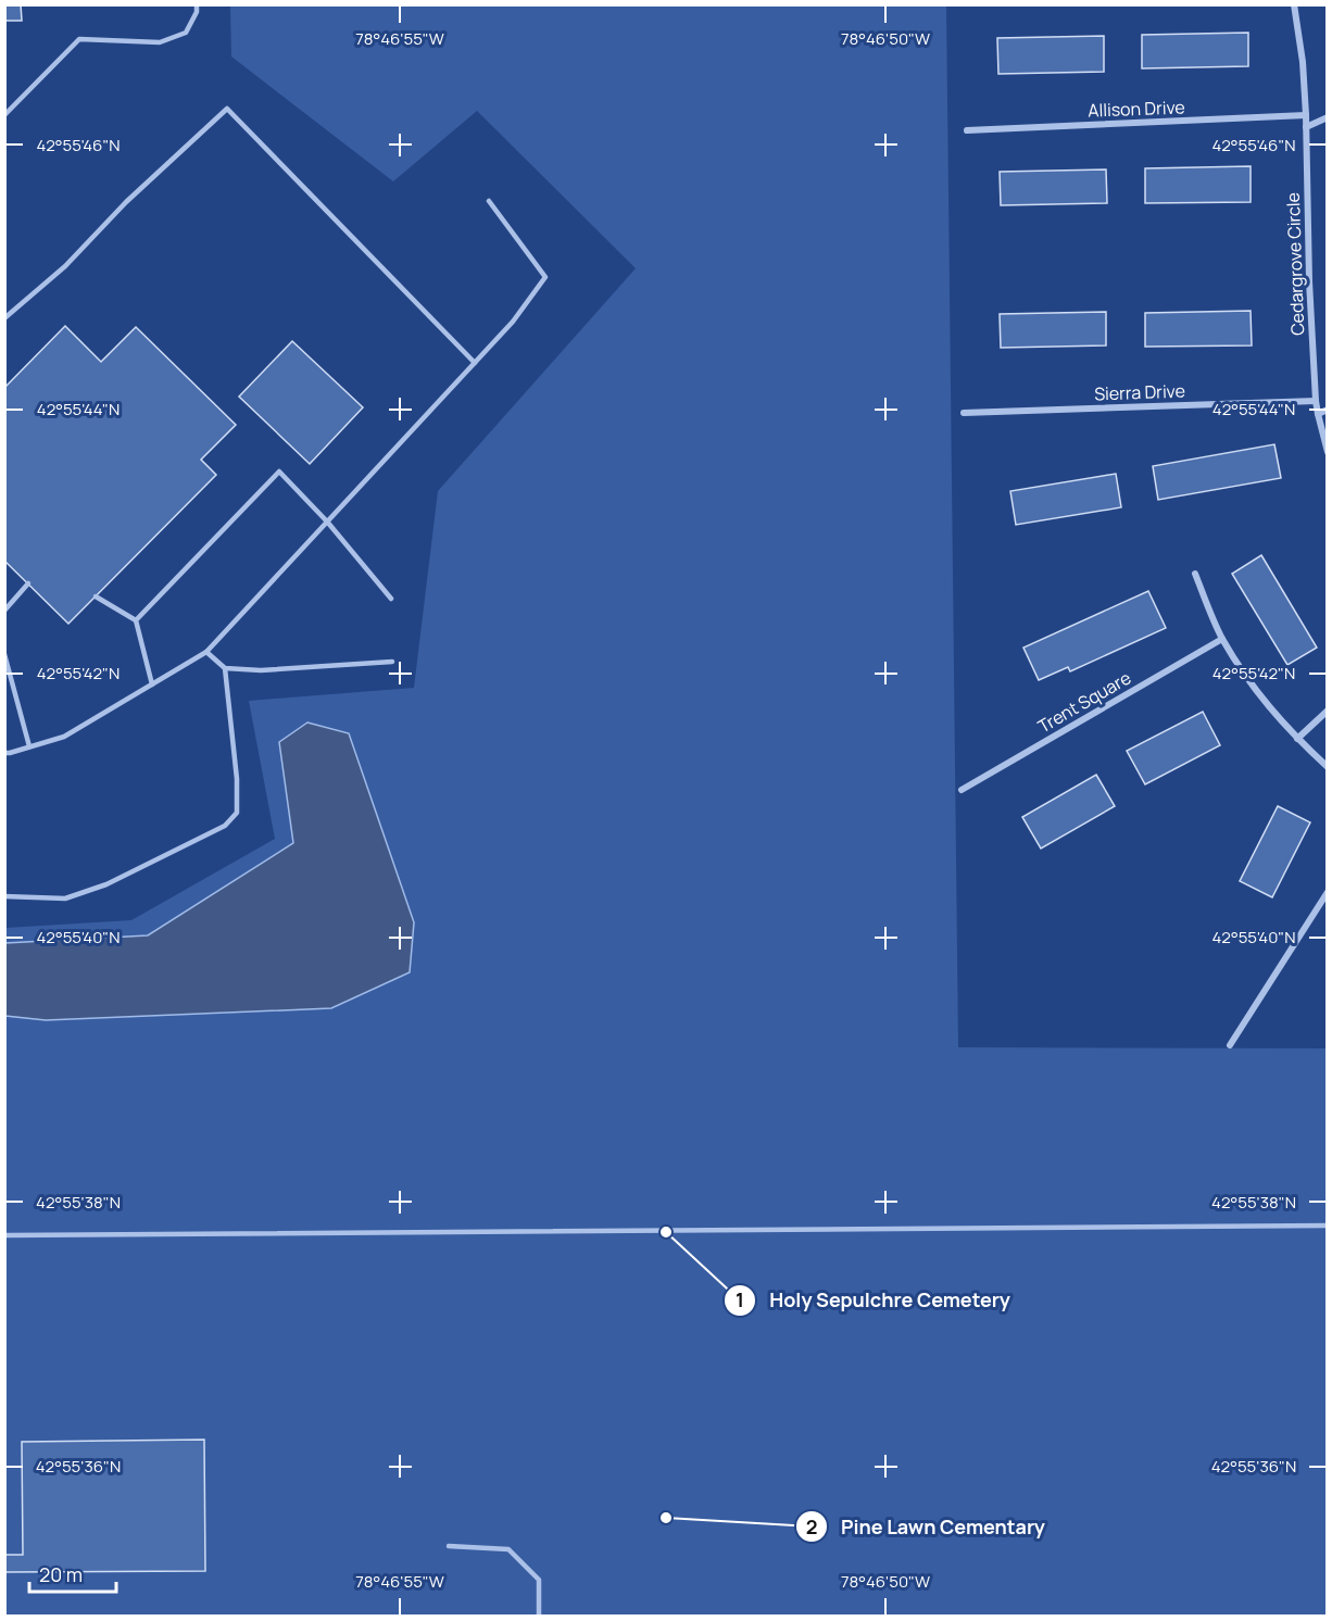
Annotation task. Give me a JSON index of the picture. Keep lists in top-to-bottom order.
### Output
{
  "streets": {
    "street": [
      "Allison Drive",
      "Cedargrove Circle",
      "Sierra Drive",
      "Trent Square"
    ]
  },
  "crossings": [
    ["Allison Drive", "Cedargrove Circle"],
    ["Cedargrove Circle", "Sierra Drive"]
  ],
  "places": ["Holy Sepulchre Cemetery", "Pine Lawn Cementary"],
  "scale_bar": "20 m",
  "coordinates": [
    "78°46'55\"W",
    "78°46'50\"W",
    "42°55'46\"N",
    "42°55'44\"N",
    "42°55'42\"N",
    "42°55'40\"N",
    "42°55'38\"N",
    "42°55'36\"N"
  ]
}
